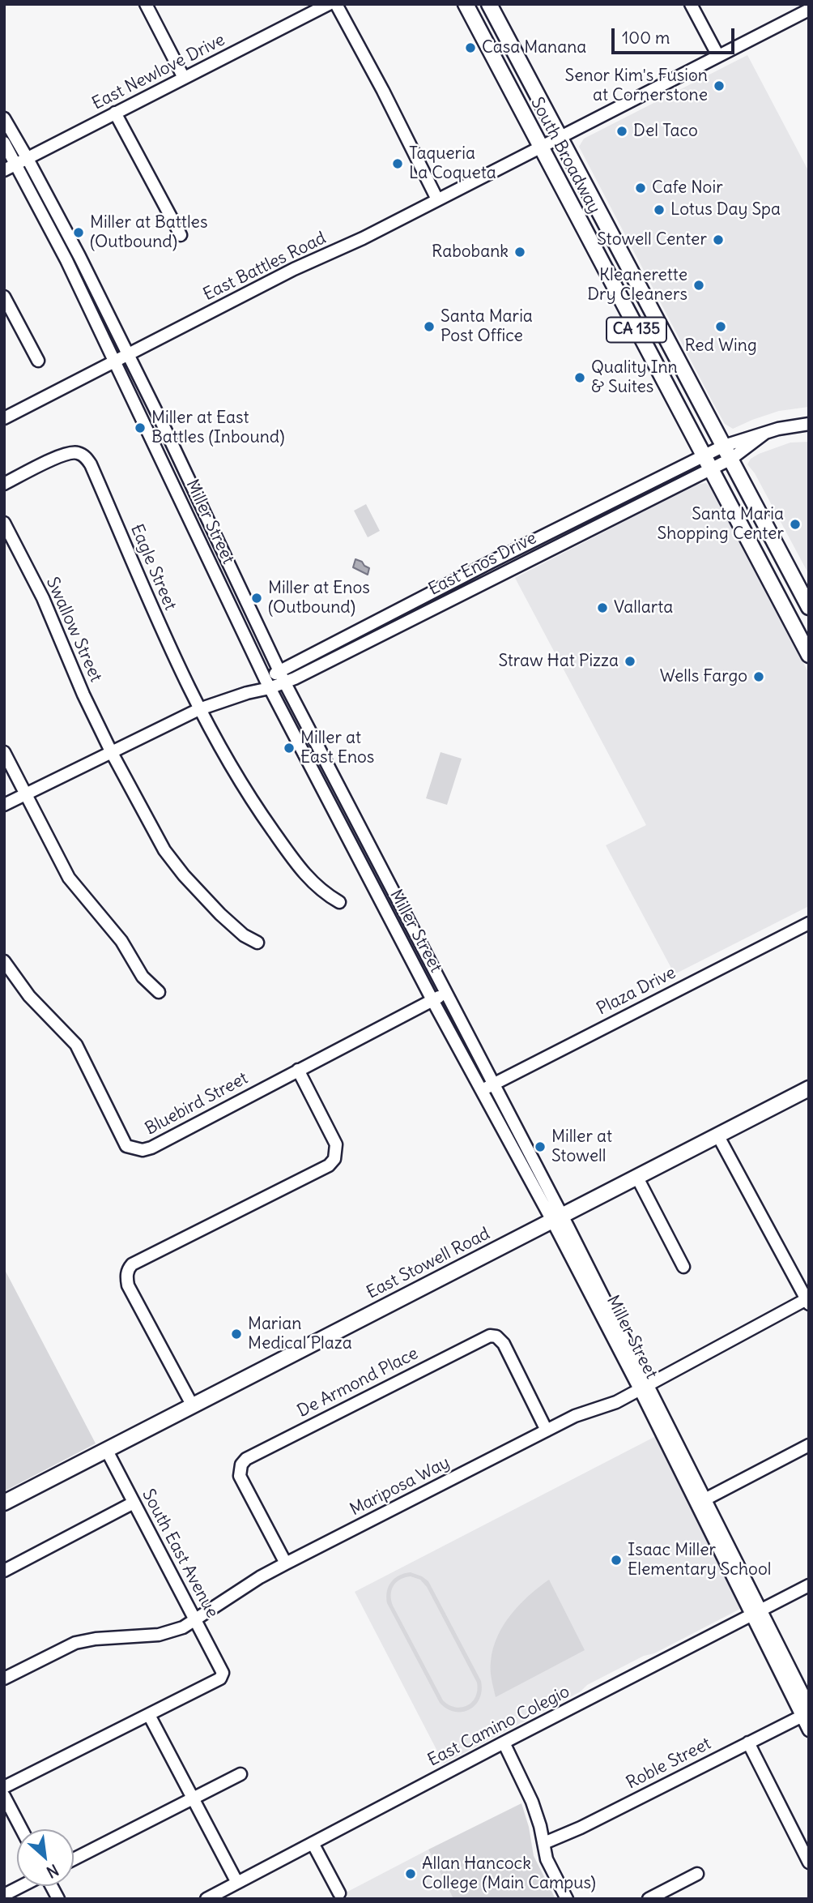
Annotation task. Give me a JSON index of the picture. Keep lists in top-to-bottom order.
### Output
{
  "streets": {
    "main road": ["South Broadway", "CA 135", "East Stowell Road"],
    "street": [
      "East Newlove Drive",
      "East Battles Road",
      "Miller Street",
      "East Enos Drive",
      "Eagle Street",
      "Swallow Street",
      "Plaza Drive",
      "Bluebird Street",
      "De Armond Place",
      "Mariposa Way",
      "South East Avenue",
      "East Camino Colegio",
      "Roble Street"
    ]
  },
  "crossings": [
    ["East Newlove Drive", "Miller Street"],
    ["South Broadway", "East Battles Road"],
    ["South Broadway", "East Enos Drive"],
    ["East Battles Road", "Miller Street"],
    ["Miller Street", "East Enos Drive"],
    ["Miller Street", "Plaza Drive"],
    ["Miller Street", "Bluebird Street"],
    ["Miller Street", "East Stowell Road"],
    ["Miller Street", "Mariposa Way"],
    ["Miller Street", "East Camino Colegio"],
    ["Miller Street", "Roble Street"],
    ["East Enos Drive", "Eagle Street"],
    ["East Enos Drive", "Swallow Street"],
    ["East Stowell Road", "South East Avenue"],
    ["De Armond Place", "Mariposa Way"],
    ["Mariposa Way", "South East Avenue"]
  ],
  "places": [
    "Casa Manana",
    "Senor Kim's Fusion at Cornerstone",
    "Del Taco",
    "Taqueria La Coqueta",
    "Cafe Noir",
    "Lotus Day Spa",
    "Miller at Battles (Outbound)",
    "Stowell Center",
    "Rabobank",
    "Kleanerette Dry Cleaners",
    "Santa Maria Post Office",
    "Red Wing",
    "Quality Inn & Suites",
    "Miller at East Battles (Inbound)",
    "Santa Maria Shopping Center",
    "Miller at Enos (Outbound)",
    "Vallarta",
    "Straw Hat Pizza",
    "Wells Fargo",
    "Miller at East Enos",
    "Miller at Stowell",
    "Marian Medical Plaza",
    "Isaac Miller Elementary School",
    "Allan Hancock College (Main Campus)"
  ],
  "scale_bar": "100 m",
  "north": "bottom right"
}
